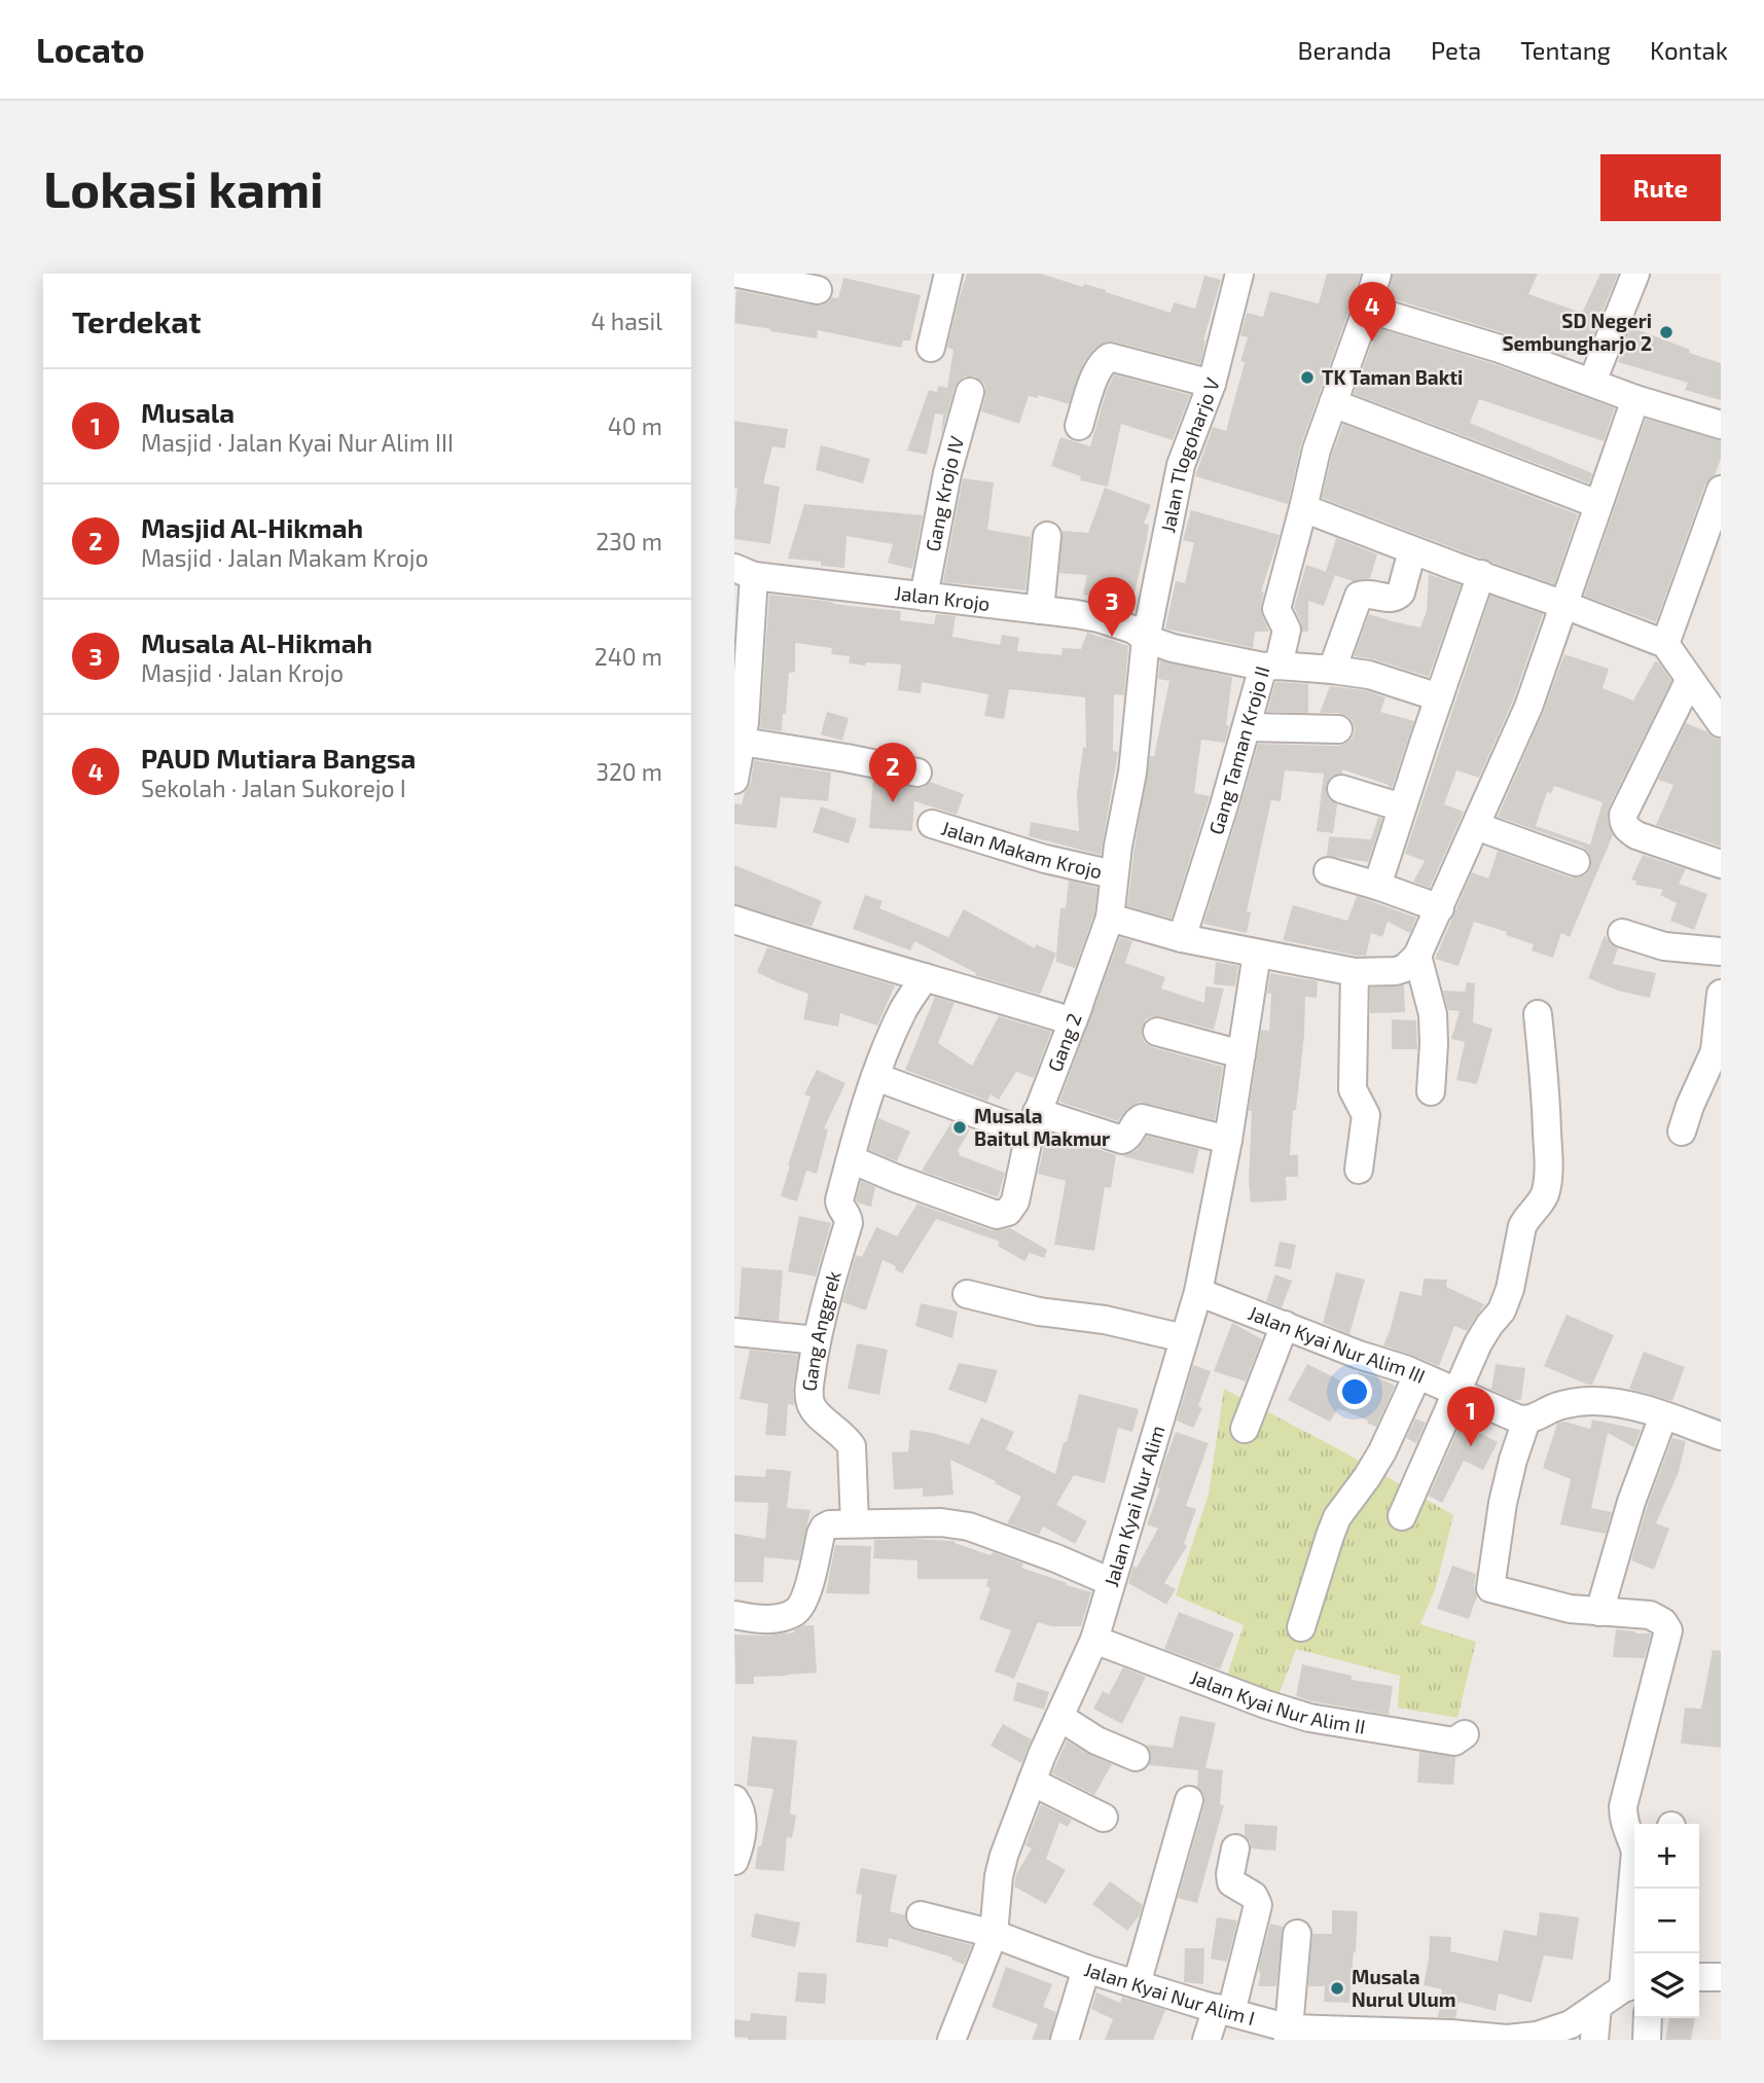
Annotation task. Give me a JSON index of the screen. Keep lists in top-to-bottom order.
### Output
{
  "streets": {
    "street": [
      "Jalan Tlogoharjo V",
      "Gang Krojo IV",
      "Jalan Krojo",
      "Gang Taman Krojo II",
      "Jalan Makam Krojo",
      "Gang 2",
      "Gang Anggrek",
      "Jalan Kyai Nur Alim III",
      "Jalan Kyai Nur Alim",
      "Jalan Kyai Nur Alim II",
      "Jalan Kyai Nur Alim I"
    ]
  },
  "crossings": [
    ["Jalan Tlogoharjo V", "Jalan Krojo"],
    ["Jalan Tlogoharjo V", "Jalan Makam Krojo"],
    ["Jalan Tlogoharjo V", "Gang 2"],
    ["Gang Krojo IV", "Jalan Krojo"],
    ["Jalan Krojo", "Gang Taman Krojo II"],
    ["Jalan Makam Krojo", "Gang 2"],
    ["Gang 2", "Gang Anggrek"],
    ["Jalan Kyai Nur Alim III", "Jalan Kyai Nur Alim"],
    ["Jalan Kyai Nur Alim", "Jalan Kyai Nur Alim II"],
    ["Jalan Kyai Nur Alim", "Jalan Kyai Nur Alim I"]
  ],
  "places": [
    "SD Negeri Sembungharjo 2",
    "TK Taman Bakti",
    "Musala Baitul Makmur",
    "Musala Nurul Ulum"
  ],
  "page": {
    "header": "Locato",
    "nav": [
      "Beranda",
      "Peta",
      "Tentang",
      "Kontak"
    ],
    "buttons": "Rute",
    "title": "Lokasi kami",
    "heading": ["Terdekat", "4 hasil"],
    "pins": [
      "4",
      "3",
      "2",
      "1"
    ],
    "list": [
      {
        "mark": "1",
        "name": "Musala",
        "note": "Masjid · Jalan Kyai Nur Alim III",
        "value": "40 m"
      },
      {
        "mark": "2",
        "name": "Masjid Al-Hikmah",
        "note": "Masjid · Jalan Makam Krojo",
        "value": "230 m"
      },
      {
        "mark": "3",
        "name": "Musala Al-Hikmah",
        "note": "Masjid · Jalan Krojo",
        "value": "240 m"
      },
      {
        "mark": "4",
        "name": "PAUD Mutiara Bangsa",
        "note": "Sekolah · Jalan Sukorejo I",
        "value": "320 m"
      }
    ],
    "map_buttons": ["+", "−"]
  }
}
